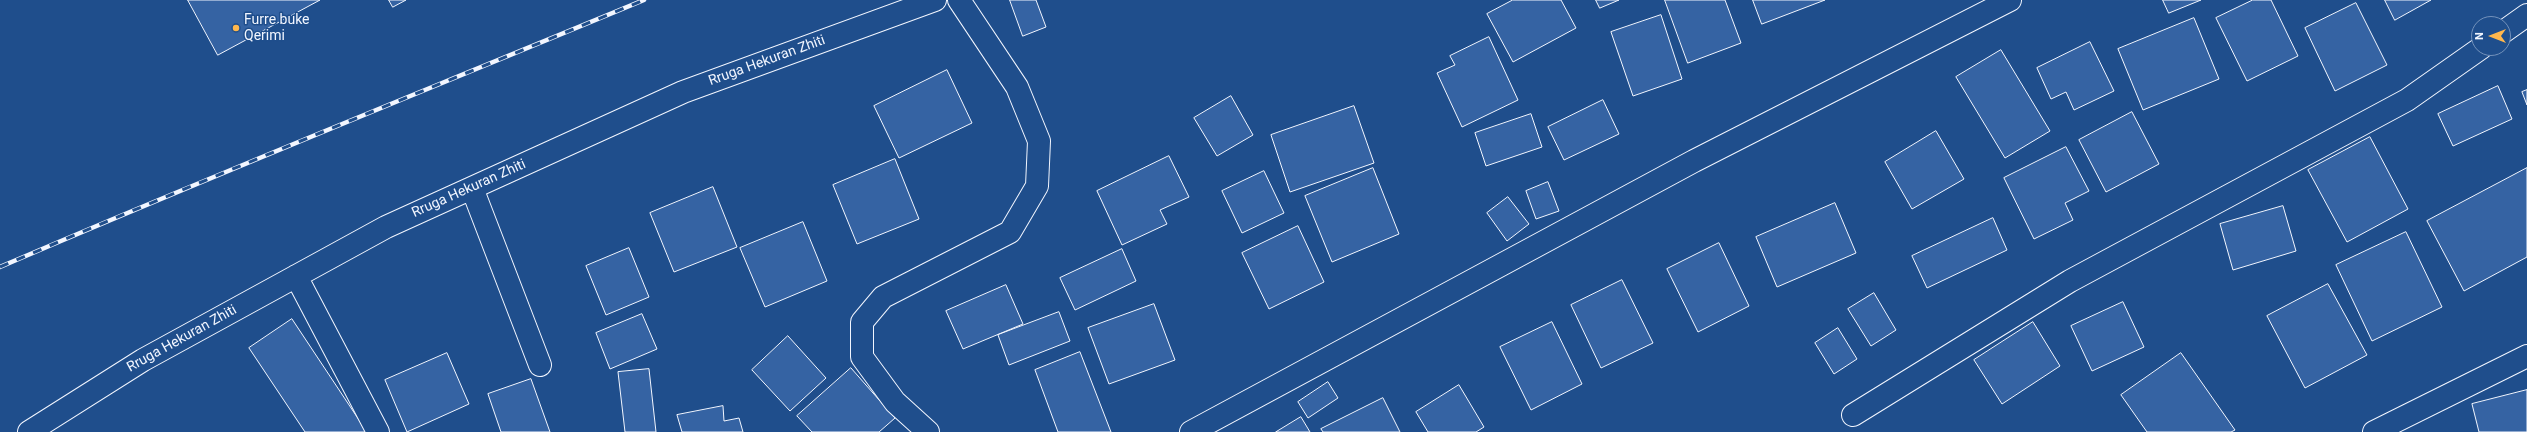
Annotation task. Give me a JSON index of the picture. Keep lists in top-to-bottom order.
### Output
{
  "streets": {
    "street": ["Rruga Hekuran Zhiti"]
  },
  "places": ["Furre buke Qerimi"],
  "north": "left"
}
